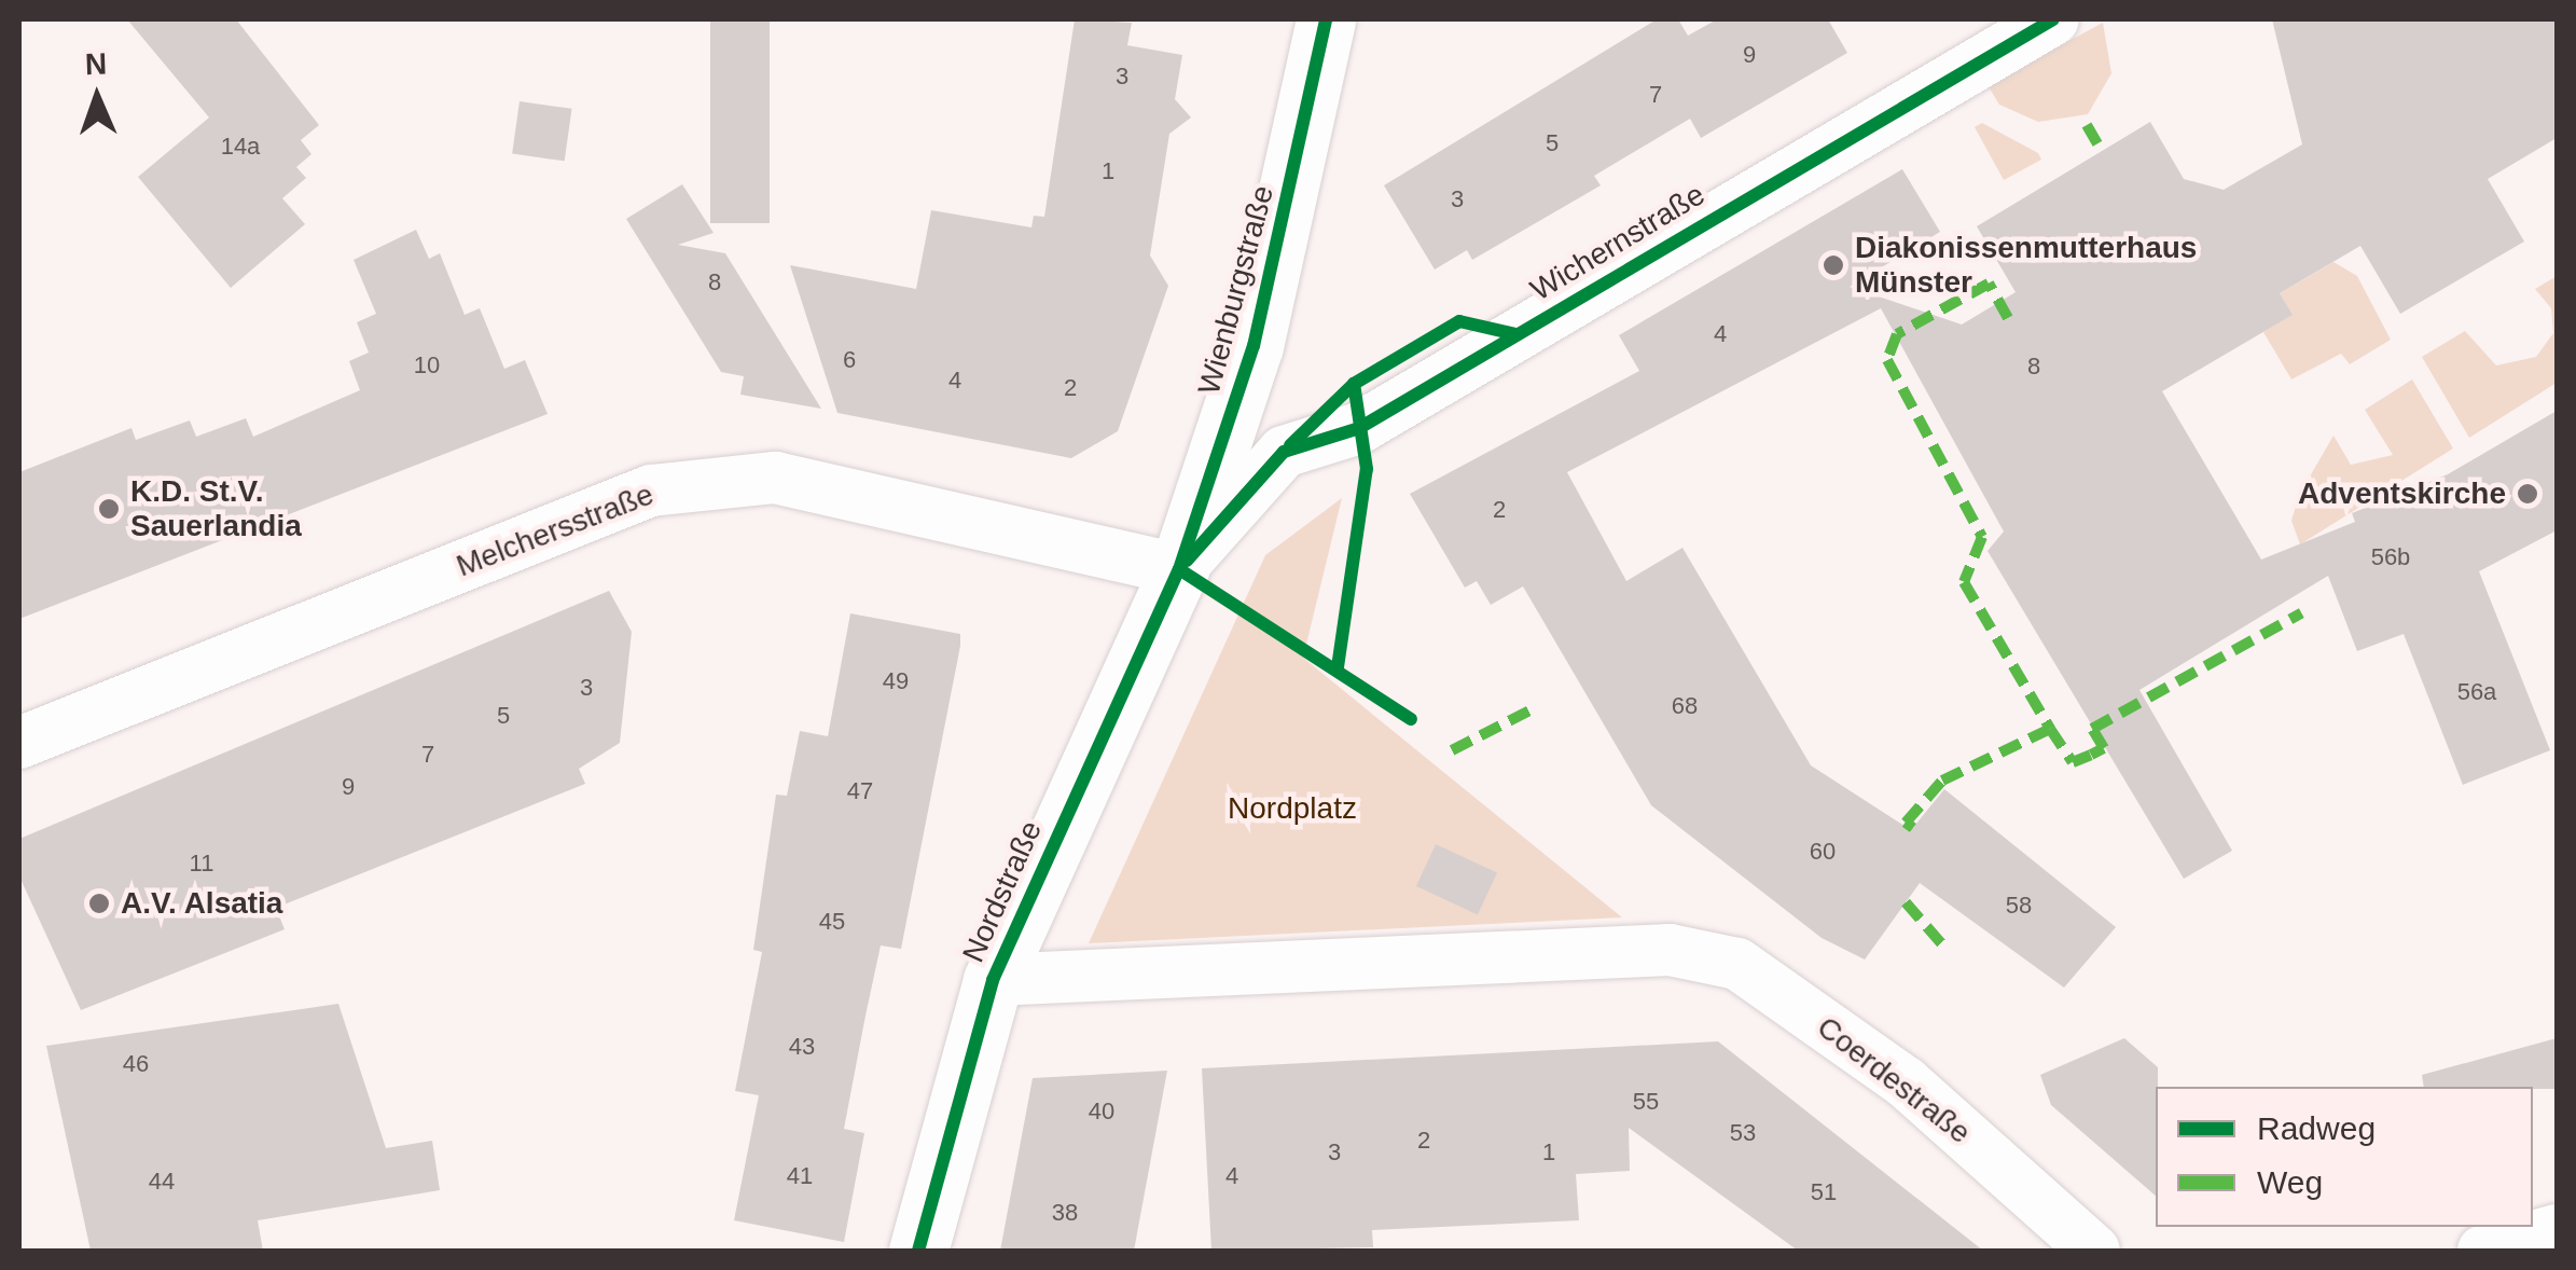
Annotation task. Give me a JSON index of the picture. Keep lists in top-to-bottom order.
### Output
{
  "streets": {
    "street": [
      "Wichernstraße",
      "Wienburgstraße",
      "Melchersstraße",
      "Nordstraße",
      "Coerdestraße"
    ]
  },
  "crossings": [
    ["Wichernstraße", "Wienburgstraße"],
    ["Wichernstraße", "Melchersstraße"],
    ["Wichernstraße", "Nordstraße"],
    ["Wienburgstraße", "Melchersstraße"],
    ["Wienburgstraße", "Nordstraße"],
    ["Melchersstraße", "Nordstraße"],
    ["Nordstraße", "Coerdestraße"]
  ],
  "parks": ["Nordplatz"],
  "places": [
    "Diakonissenmutterhaus Münster",
    "Adventskirche",
    "K.D. St.V. Sauerlandia",
    "A.V. Alsatia"
  ],
  "house_numbers": [
    "9",
    "3",
    "7",
    "5",
    "14a",
    "1",
    "3",
    "8",
    "4",
    "6",
    "10",
    "8",
    "4",
    "2",
    "2",
    "56b",
    "49",
    "3",
    "56a",
    "68",
    "5",
    "7",
    "9",
    "47",
    "60",
    "11",
    "58",
    "45",
    "43",
    "46",
    "55",
    "40",
    "53",
    "2",
    "3",
    "1",
    "41",
    "4",
    "44",
    "51",
    "38"
  ],
  "legend": ["Radweg", "Weg"],
  "north": "top"
}
